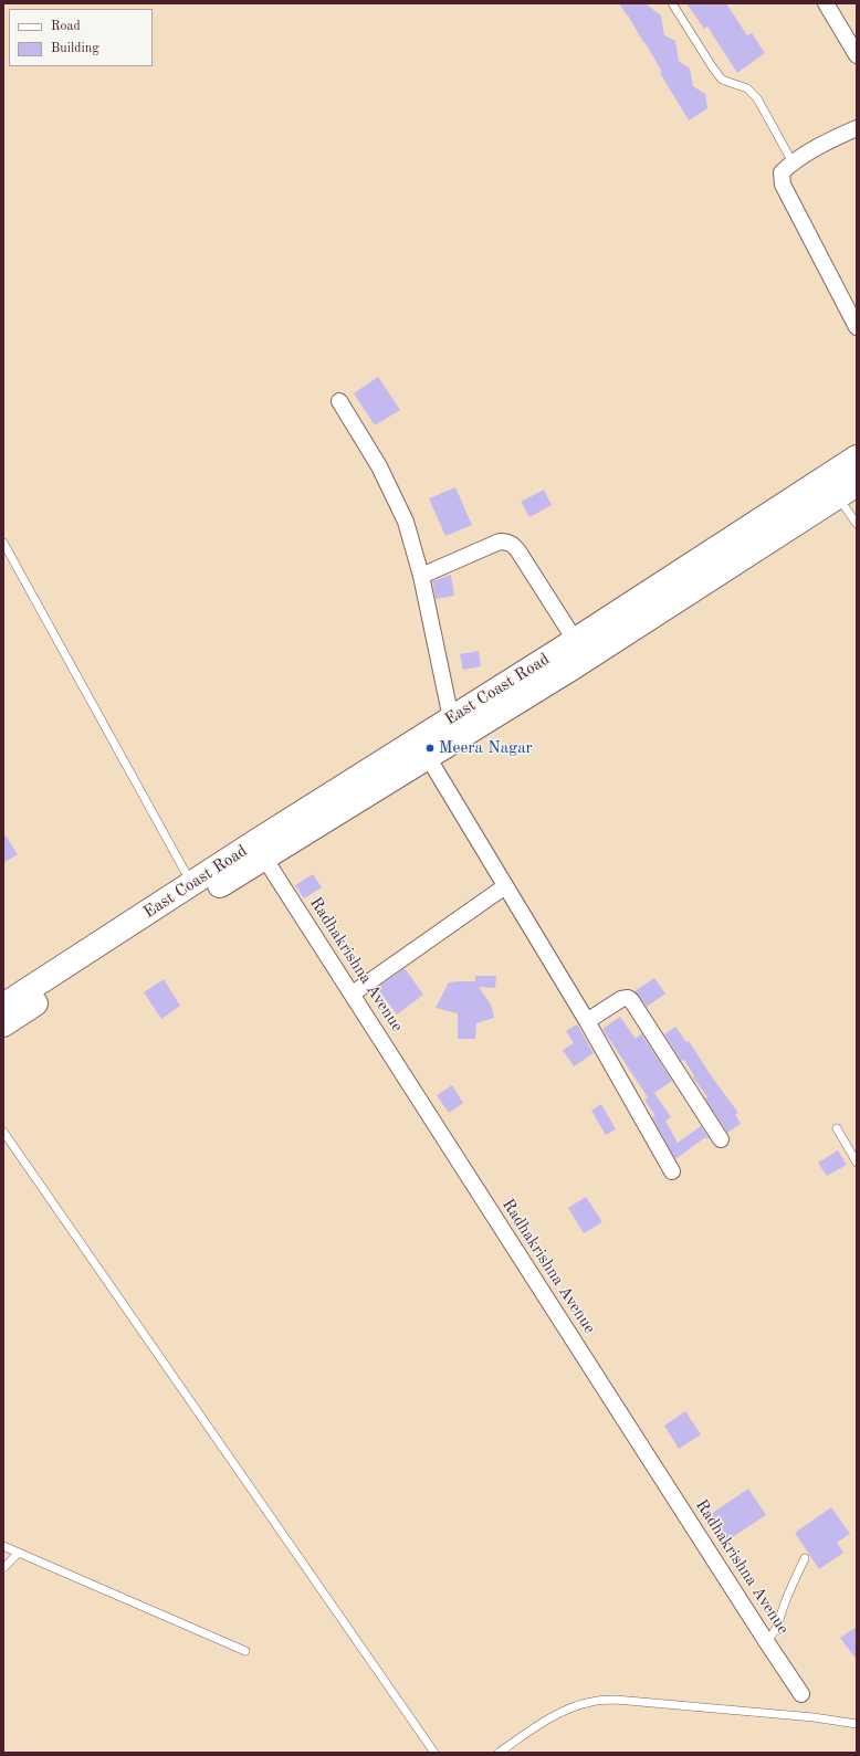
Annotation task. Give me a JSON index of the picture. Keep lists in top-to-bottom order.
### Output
{
  "streets": {
    "main road": ["East Coast Road"],
    "street": ["Radhakrishna Avenue"]
  },
  "crossings": [
    ["East Coast Road", "Radhakrishna Avenue"]
  ],
  "places": ["Meera Nagar"],
  "legend": ["Road", "Building"]
}
